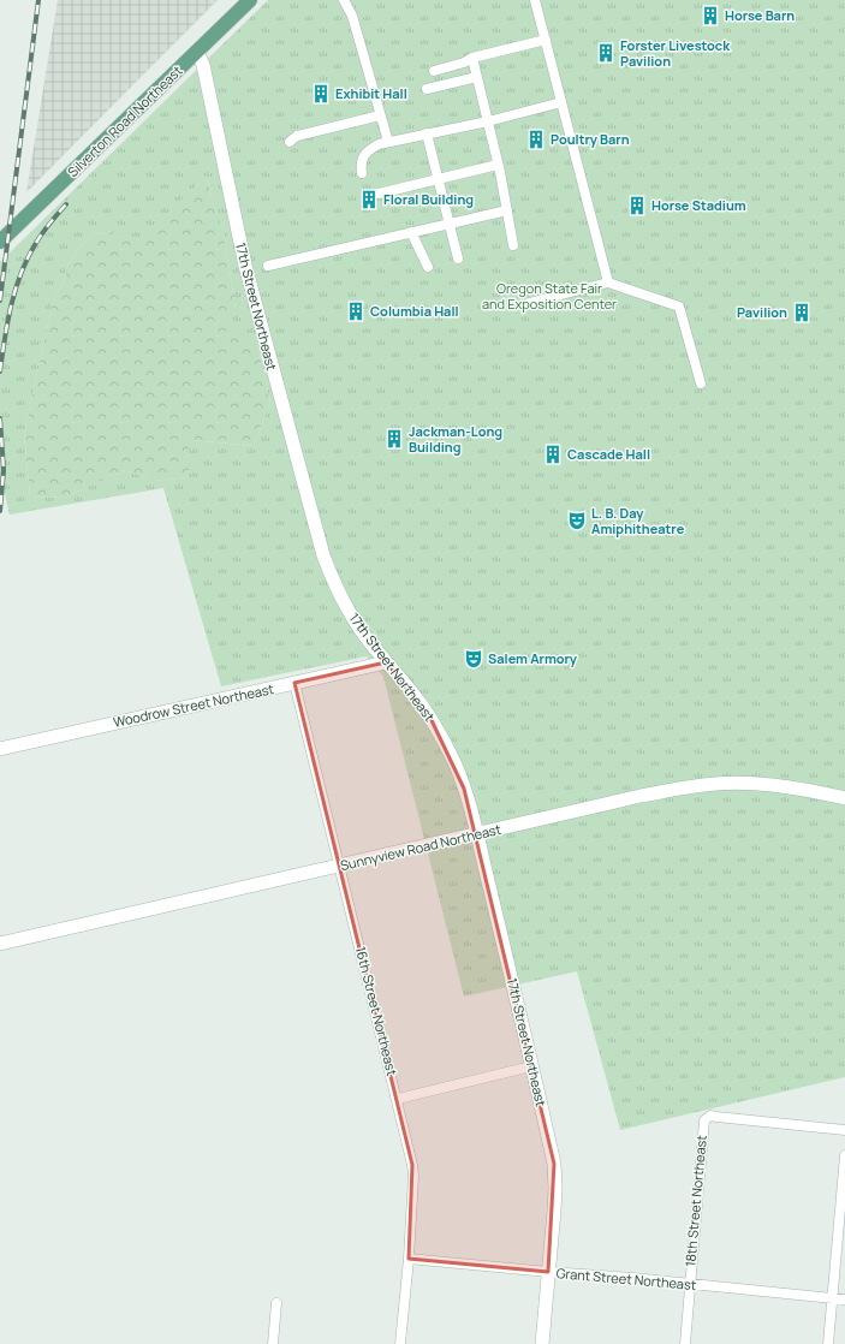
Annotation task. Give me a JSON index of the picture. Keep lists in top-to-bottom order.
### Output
{
  "streets": {
    "main road": [
      "Silverton Road Northeast",
      "17th Street Northeast",
      "Woodrow Street Northeast",
      "Sunnyview Road Northeast"
    ],
    "street": ["16th Street Northeast", "18th Street Northeast", "Grant Street Northeast"]
  },
  "crossings": [
    ["Silverton Road Northeast", "17th Street Northeast"],
    ["17th Street Northeast", "Woodrow Street Northeast"],
    ["17th Street Northeast", "Sunnyview Road Northeast"],
    ["17th Street Northeast", "Grant Street Northeast"],
    ["Woodrow Street Northeast", "16th Street Northeast"],
    ["Sunnyview Road Northeast", "16th Street Northeast"],
    ["16th Street Northeast", "Grant Street Northeast"],
    ["18th Street Northeast", "Grant Street Northeast"]
  ],
  "parks": ["Oregon State Fair and Exposition Center"],
  "places": {
    "building": [
      "Horse Barn",
      "Forster Livestock Pavilion",
      "Exhibit Hall",
      "Poultry Barn",
      "Floral Building",
      "Horse Stadium",
      "Columbia Hall",
      "Pavilion",
      "Jackman-Long Building",
      "Cascade Hall"
    ],
    "theatre": ["L. B. Day Amiphitheatre", "Salem Armory"]
  }
}
